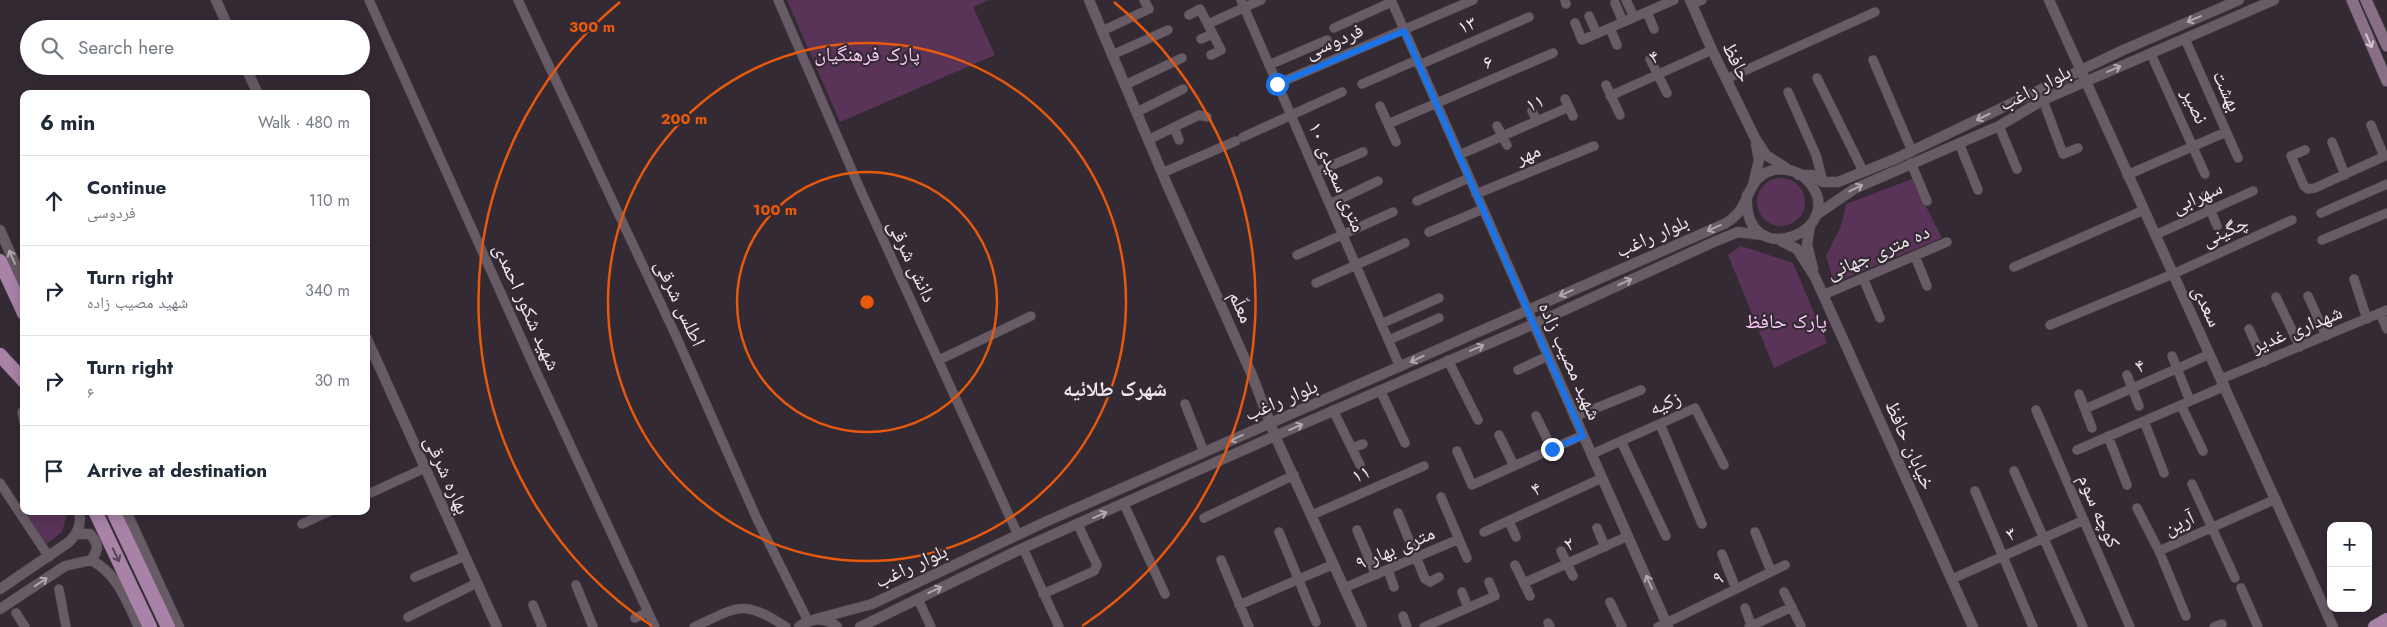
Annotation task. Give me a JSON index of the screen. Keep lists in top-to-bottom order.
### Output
{
  "streets": {
    "street": [
      "۱۳",
      "فردوسی",
      "۴",
      "۶",
      "حافظ",
      "بلوار راغب",
      "بهشت",
      "۱۱",
      "نصیر",
      "مهر",
      "۱۰ متری سعیدی",
      "سهرابی",
      "چگینی",
      "ده متری جهانی",
      "دانش شرقی",
      "اطلس شرقی",
      "سعدی",
      "شهید شکور احمدی",
      "معلّم",
      "شهداری غدیر",
      "شهید مصیب زاده",
      "زکیه",
      "خیابان حافظ",
      "بهاره شرقی",
      "کوچه سوم",
      "آرین",
      "۳",
      "۲",
      "۹ متری بهار",
      "۹"
    ]
  },
  "crossings": [
    ["۱۳", "شهید مصیب زاده"],
    ["فردوسی", "۱۰ متری سعیدی"],
    ["فردوسی", "شهید مصیب زاده"],
    ["۴", "حافظ"],
    ["۴", "سعدی"],
    ["۴", "شهید مصیب زاده"],
    ["۶", "شهید مصیب زاده"],
    ["حافظ", "بلوار راغب"],
    ["حافظ", "خیابان حافظ"],
    ["بلوار راغب", "بهشت"],
    ["بلوار راغب", "نصیر"],
    ["بلوار راغب", "۱۰ متری سعیدی"],
    ["بلوار راغب", "دانش شرقی"],
    ["بلوار راغب", "اطلس شرقی"],
    ["بلوار راغب", "سعدی"],
    ["بلوار راغب", "معلّم"],
    ["بلوار راغب", "شهید مصیب زاده"],
    ["بلوار راغب", "خیابان حافظ"],
    ["۱۱", "معلّم"],
    ["۱۱", "شهید مصیب زاده"],
    ["مهر", "شهید مصیب زاده"],
    ["سهرابی", "سعدی"],
    ["چگینی", "سعدی"],
    ["ده متری جهانی", "خیابان حافظ"],
    ["سعدی", "شهداری غدیر"],
    ["سعدی", "آرین"],
    ["معلّم", "۹ متری بهار"],
    ["شهید مصیب زاده", "زکیه"],
    ["شهید مصیب زاده", "۲"],
    ["شهید مصیب زاده", "۹"],
    ["خیابان حافظ", "۳"],
    ["کوچه سوم", "۳"]
  ],
  "districts": ["شهرک طلائیه"],
  "parks": ["پارک فرهنگیان", "پارک حافظ"],
  "page": {
    "search": "Search here",
    "heading": ["6 min", "Walk · 480 m"],
    "list": [
      ["Continue", "فردوسی", "110 m"],
      ["Turn right", "شهید مصیب زاده", "340 m"],
      ["Turn right", "۶", "30 m"],
      "Arrive at destination"
    ],
    "map_buttons": ["+", "−"]
  },
  "rings": ["300 m", "200 m", "100 m"]
}
